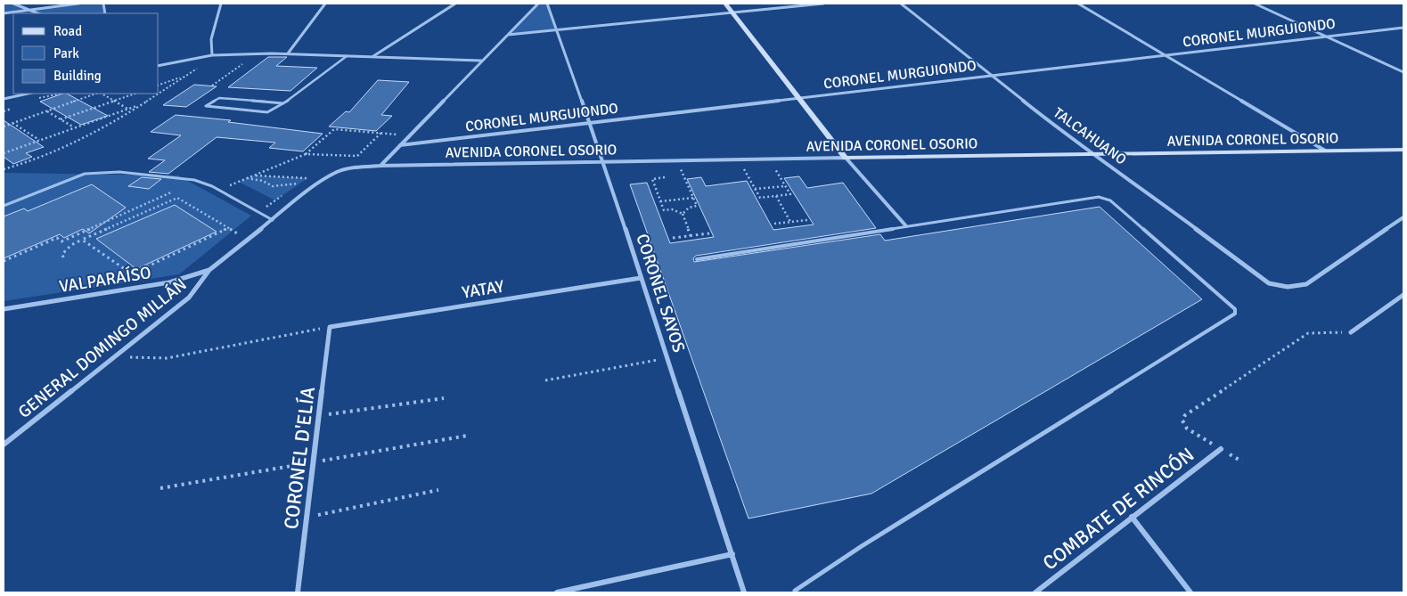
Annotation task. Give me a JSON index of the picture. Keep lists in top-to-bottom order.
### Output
{
  "streets": {
    "street": [
      "CORONEL MURGUIONDO",
      "TALCAHUANO",
      "AVENIDA CORONEL OSORIO",
      "VALPARAÍSO",
      "YATAY",
      "CORONEL SAYOS",
      "GENERAL DOMINGO MILLÁN",
      "CORONEL D'ELÍA",
      "COMBATE DE RINCÓN"
    ]
  },
  "crossings": [
    ["CORONEL MURGUIONDO", "TALCAHUANO"],
    ["CORONEL MURGUIONDO", "CORONEL SAYOS"],
    ["TALCAHUANO", "AVENIDA CORONEL OSORIO"],
    ["AVENIDA CORONEL OSORIO", "CORONEL SAYOS"],
    ["AVENIDA CORONEL OSORIO", "GENERAL DOMINGO MILLÁN"],
    ["VALPARAÍSO", "GENERAL DOMINGO MILLÁN"],
    ["YATAY", "CORONEL SAYOS"],
    ["YATAY", "CORONEL D'ELÍA"]
  ],
  "legend": ["Road", "Park", "Building"]
}
